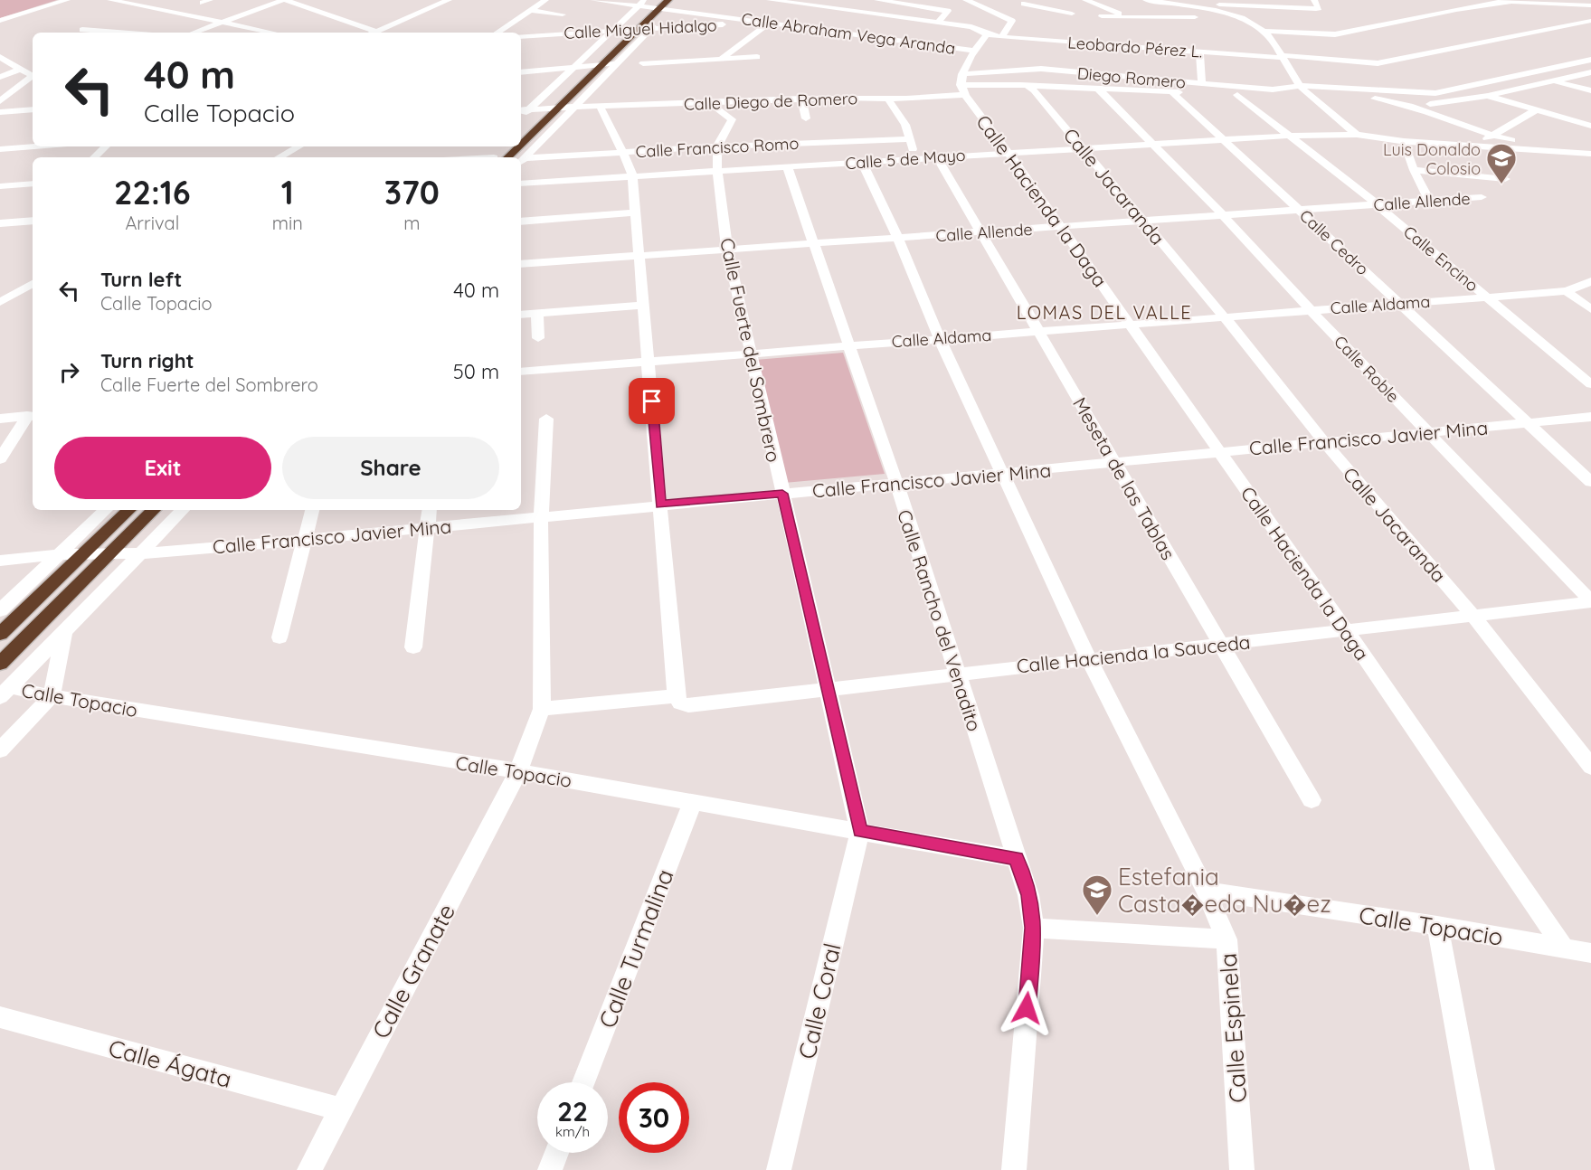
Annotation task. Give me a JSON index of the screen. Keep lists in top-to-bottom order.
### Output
{
  "streets": {
    "street": [
      "Calle Miguel Hidalgo",
      "Calle Abraham Vega Aranda",
      "Leobardo Pérez L.",
      "Diego Romero",
      "Calle Diego de Romero",
      "Calle Francisco Romo",
      "Calle 5 de Mayo",
      "Calle Jacaranda",
      "Calle Hacienda la Daga",
      "Calle Allende",
      "Calle Cedro",
      "Calle Encino",
      "Calle Aldama",
      "Calle Fuerte del Sombrero",
      "Calle Roble",
      "Calle Francisco Javier Mina",
      "Meseta de las Tablas",
      "Calle Rancho del Venadito",
      "Calle Hacienda la Sauceda",
      "Calle Topacio",
      "Calle Turmalina",
      "Calle Granate",
      "Calle Coral",
      "Calle Espinela",
      "Calle Ágata"
    ]
  },
  "crossings": [
    ["Calle Miguel Hidalgo", "Calle Abraham Vega Aranda"],
    ["Calle Diego de Romero", "Calle Jacaranda"],
    ["Calle Diego de Romero", "Calle Hacienda la Daga"],
    ["Calle Diego de Romero", "Calle Cedro"],
    ["Calle Diego de Romero", "Calle Fuerte del Sombrero"],
    ["Calle Diego de Romero", "Calle Roble"],
    ["Calle Francisco Romo", "Calle Fuerte del Sombrero"],
    ["Calle 5 de Mayo", "Calle Jacaranda"],
    ["Calle 5 de Mayo", "Calle Hacienda la Daga"],
    ["Calle 5 de Mayo", "Calle Cedro"],
    ["Calle 5 de Mayo", "Calle Encino"],
    ["Calle 5 de Mayo", "Calle Fuerte del Sombrero"],
    ["Calle 5 de Mayo", "Calle Roble"],
    ["Calle 5 de Mayo", "Meseta de las Tablas"],
    ["Calle 5 de Mayo", "Calle Rancho del Venadito"],
    ["Calle 5 de Mayo", "Calle Espinela"],
    ["Calle Jacaranda", "Calle Allende"],
    ["Calle Jacaranda", "Calle Aldama"],
    ["Calle Jacaranda", "Calle Francisco Javier Mina"],
    ["Calle Jacaranda", "Calle Hacienda la Sauceda"],
    ["Calle Hacienda la Daga", "Calle Allende"],
    ["Calle Hacienda la Daga", "Calle Aldama"],
    ["Calle Hacienda la Daga", "Calle Francisco Javier Mina"],
    ["Calle Hacienda la Daga", "Calle Hacienda la Sauceda"],
    ["Calle Hacienda la Daga", "Calle Topacio"],
    ["Calle Allende", "Calle Cedro"],
    ["Calle Allende", "Calle Encino"],
    ["Calle Allende", "Calle Fuerte del Sombrero"],
    ["Calle Allende", "Calle Roble"],
    ["Calle Allende", "Meseta de las Tablas"],
    ["Calle Allende", "Calle Rancho del Venadito"],
    ["Calle Allende", "Calle Espinela"],
    ["Calle Cedro", "Calle Aldama"],
    ["Calle Cedro", "Calle Francisco Javier Mina"],
    ["Calle Encino", "Calle Aldama"],
    ["Calle Aldama", "Calle Fuerte del Sombrero"],
    ["Calle Aldama", "Calle Roble"],
    ["Calle Aldama", "Meseta de las Tablas"],
    ["Calle Aldama", "Calle Rancho del Venadito"],
    ["Calle Aldama", "Calle Espinela"],
    ["Calle Fuerte del Sombrero", "Calle Francisco Javier Mina"],
    ["Calle Fuerte del Sombrero", "Calle Hacienda la Sauceda"],
    ["Calle Fuerte del Sombrero", "Calle Topacio"],
    ["Calle Fuerte del Sombrero", "Calle Coral"],
    ["Calle Roble", "Calle Francisco Javier Mina"],
    ["Calle Roble", "Calle Hacienda la Sauceda"],
    ["Calle Francisco Javier Mina", "Meseta de las Tablas"],
    ["Calle Francisco Javier Mina", "Calle Rancho del Venadito"],
    ["Calle Francisco Javier Mina", "Calle Espinela"],
    ["Meseta de las Tablas", "Calle Hacienda la Sauceda"],
    ["Calle Rancho del Venadito", "Calle Hacienda la Sauceda"],
    ["Calle Rancho del Venadito", "Calle Topacio"],
    ["Calle Hacienda la Sauceda", "Calle Granate"],
    ["Calle Hacienda la Sauceda", "Calle Espinela"],
    ["Calle Topacio", "Calle Turmalina"],
    ["Calle Topacio", "Calle Granate"],
    ["Calle Topacio", "Calle Coral"],
    ["Calle Topacio", "Calle Espinela"],
    ["Calle Granate", "Calle Ágata"]
  ],
  "districts": ["LOMAS DEL VALLE"],
  "places": {
    "school or university": ["Luis Donaldo Colosio", "Estefania Casta�eda Nu�ez"]
  },
  "page": {
    "turn": ["40 m", "Calle Topacio"],
    "eta": [
      "22:16",
      "Arrival",
      "1",
      "min",
      "370",
      "m"
    ],
    "list": [
      {
        "name": "Turn left",
        "note": "Calle Topacio",
        "value": "40 m"
      },
      {
        "name": "Turn right",
        "note": "Calle Fuerte del Sombrero",
        "value": "50 m"
      }
    ],
    "buttons": ["Exit", "Share"],
    "speed": "22 km/h",
    "limit": "30"
  }
}
